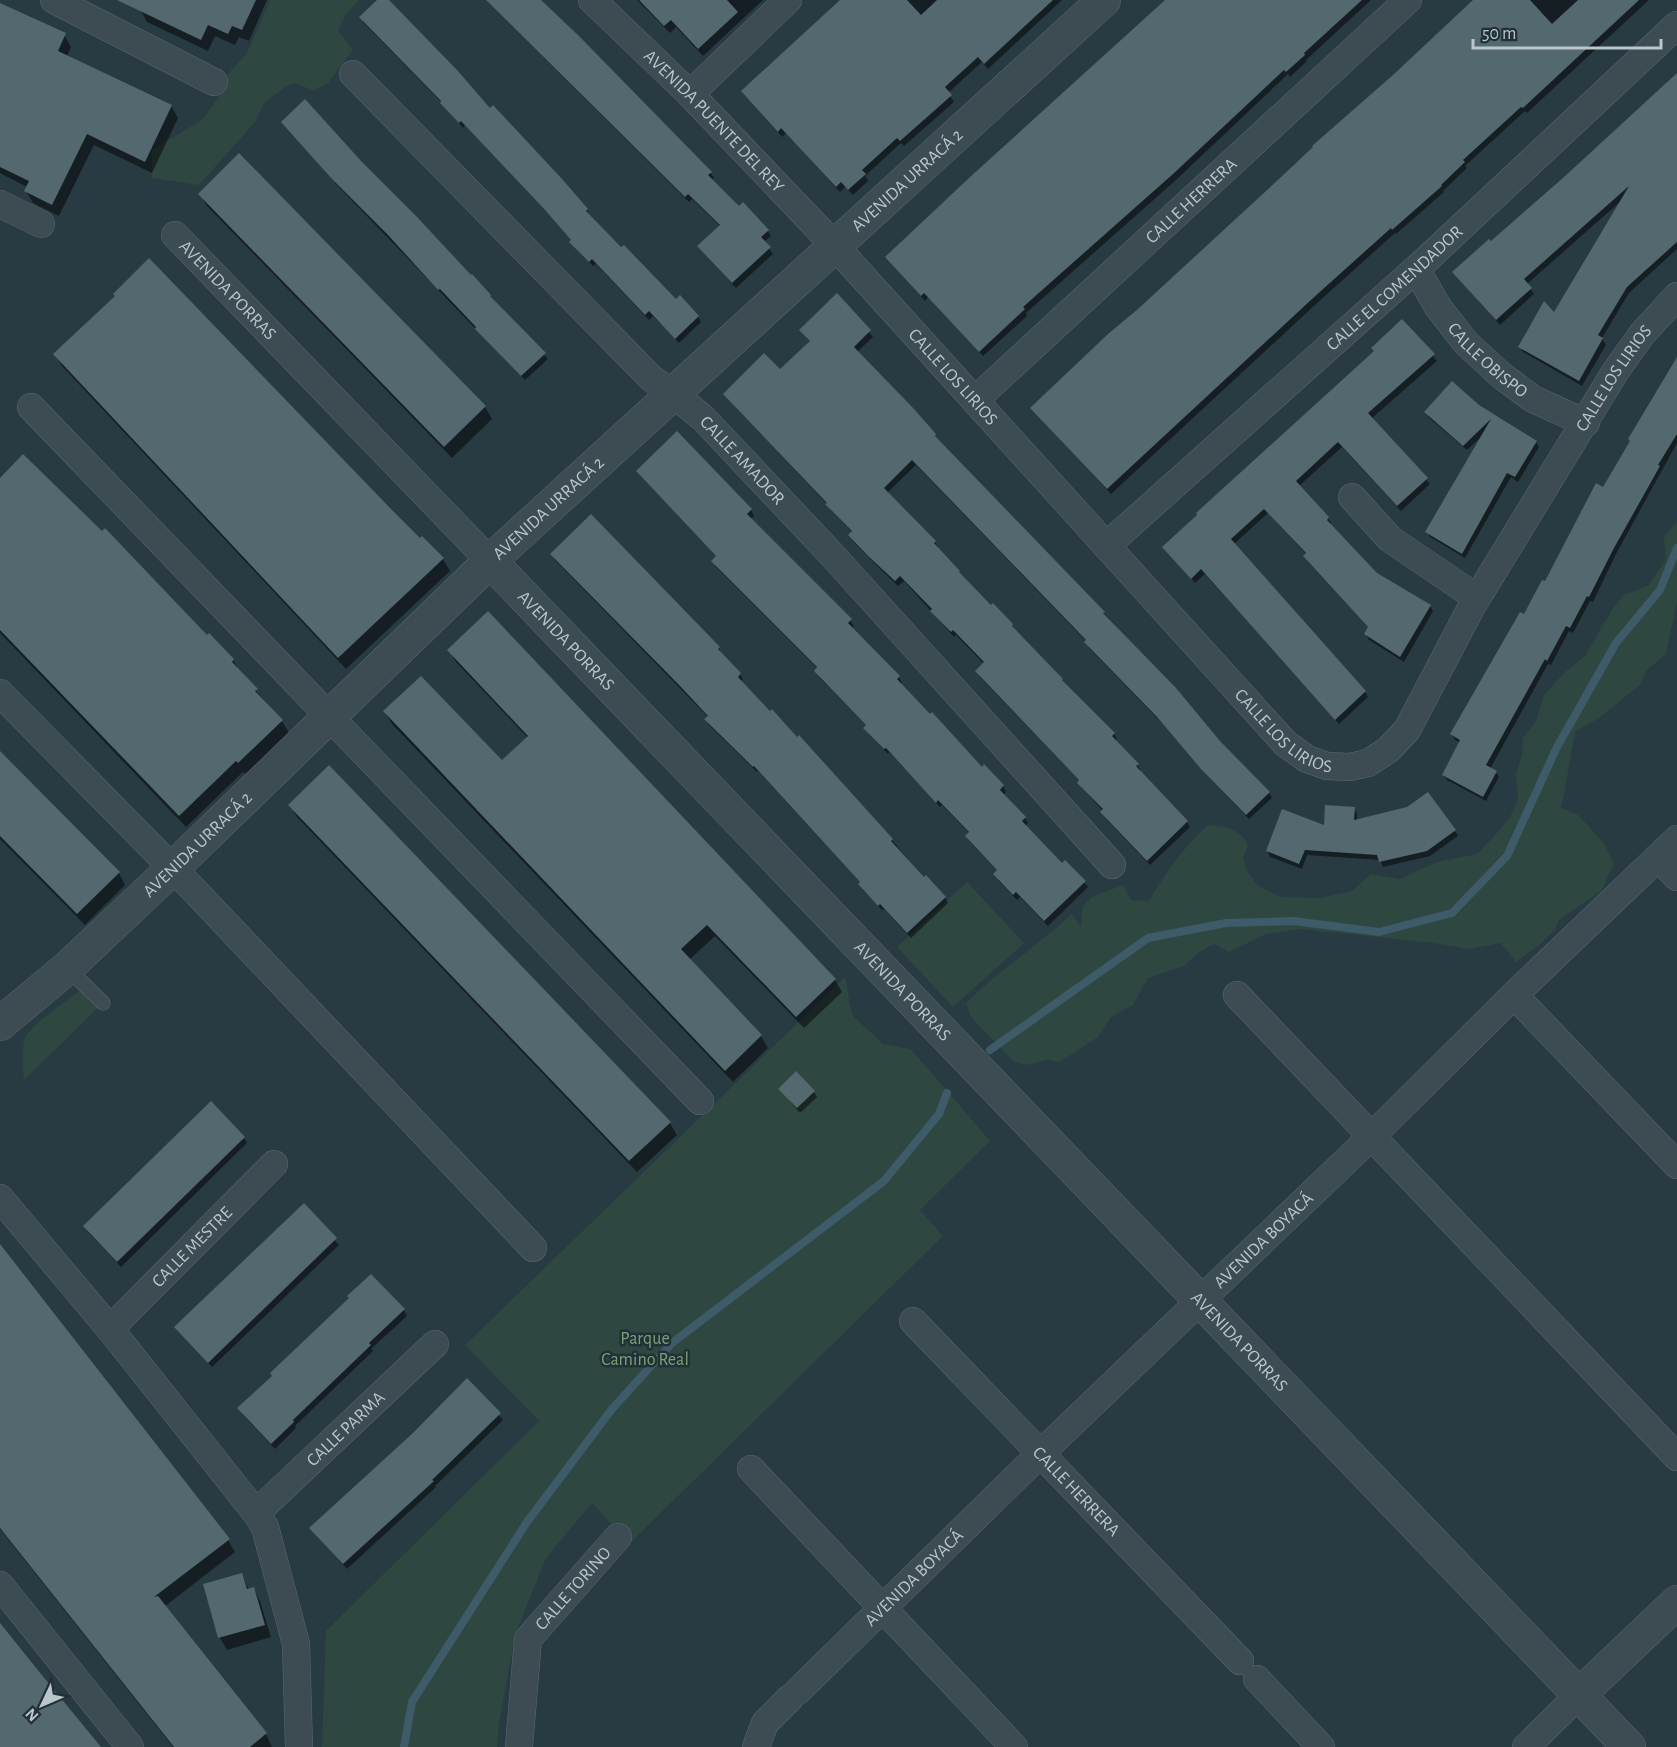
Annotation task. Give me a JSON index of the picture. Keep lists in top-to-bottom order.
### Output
{
  "streets": {
    "street": [
      "AVENIDA PUENTE DEL REY",
      "AVENIDA URRACÁ 2",
      "CALLE HERRERA",
      "CALLE EL COMENDADOR",
      "AVENIDA PORRAS",
      "CALLE OBISPO",
      "CALLE LOS LIRIOS",
      "CALLE AMADOR",
      "AVENIDA BOYACÁ",
      "CALLE MESTRE",
      "CALLE PARMA",
      "CALLE TORINO"
    ]
  },
  "crossings": [
    ["AVENIDA PUENTE DEL REY", "AVENIDA URRACÁ 2"],
    ["AVENIDA PUENTE DEL REY", "CALLE LOS LIRIOS"],
    ["AVENIDA URRACÁ 2", "AVENIDA PORRAS"],
    ["AVENIDA URRACÁ 2", "CALLE LOS LIRIOS"],
    ["AVENIDA URRACÁ 2", "CALLE AMADOR"],
    ["CALLE HERRERA", "CALLE LOS LIRIOS"],
    ["CALLE HERRERA", "AVENIDA BOYACÁ"],
    ["CALLE EL COMENDADOR", "CALLE OBISPO"],
    ["CALLE EL COMENDADOR", "CALLE LOS LIRIOS"],
    ["AVENIDA PORRAS", "AVENIDA BOYACÁ"],
    ["CALLE OBISPO", "CALLE LOS LIRIOS"]
  ],
  "parks": ["Parque Camino Real"],
  "scale_bar": "50 m",
  "north": "bottom left"
}
